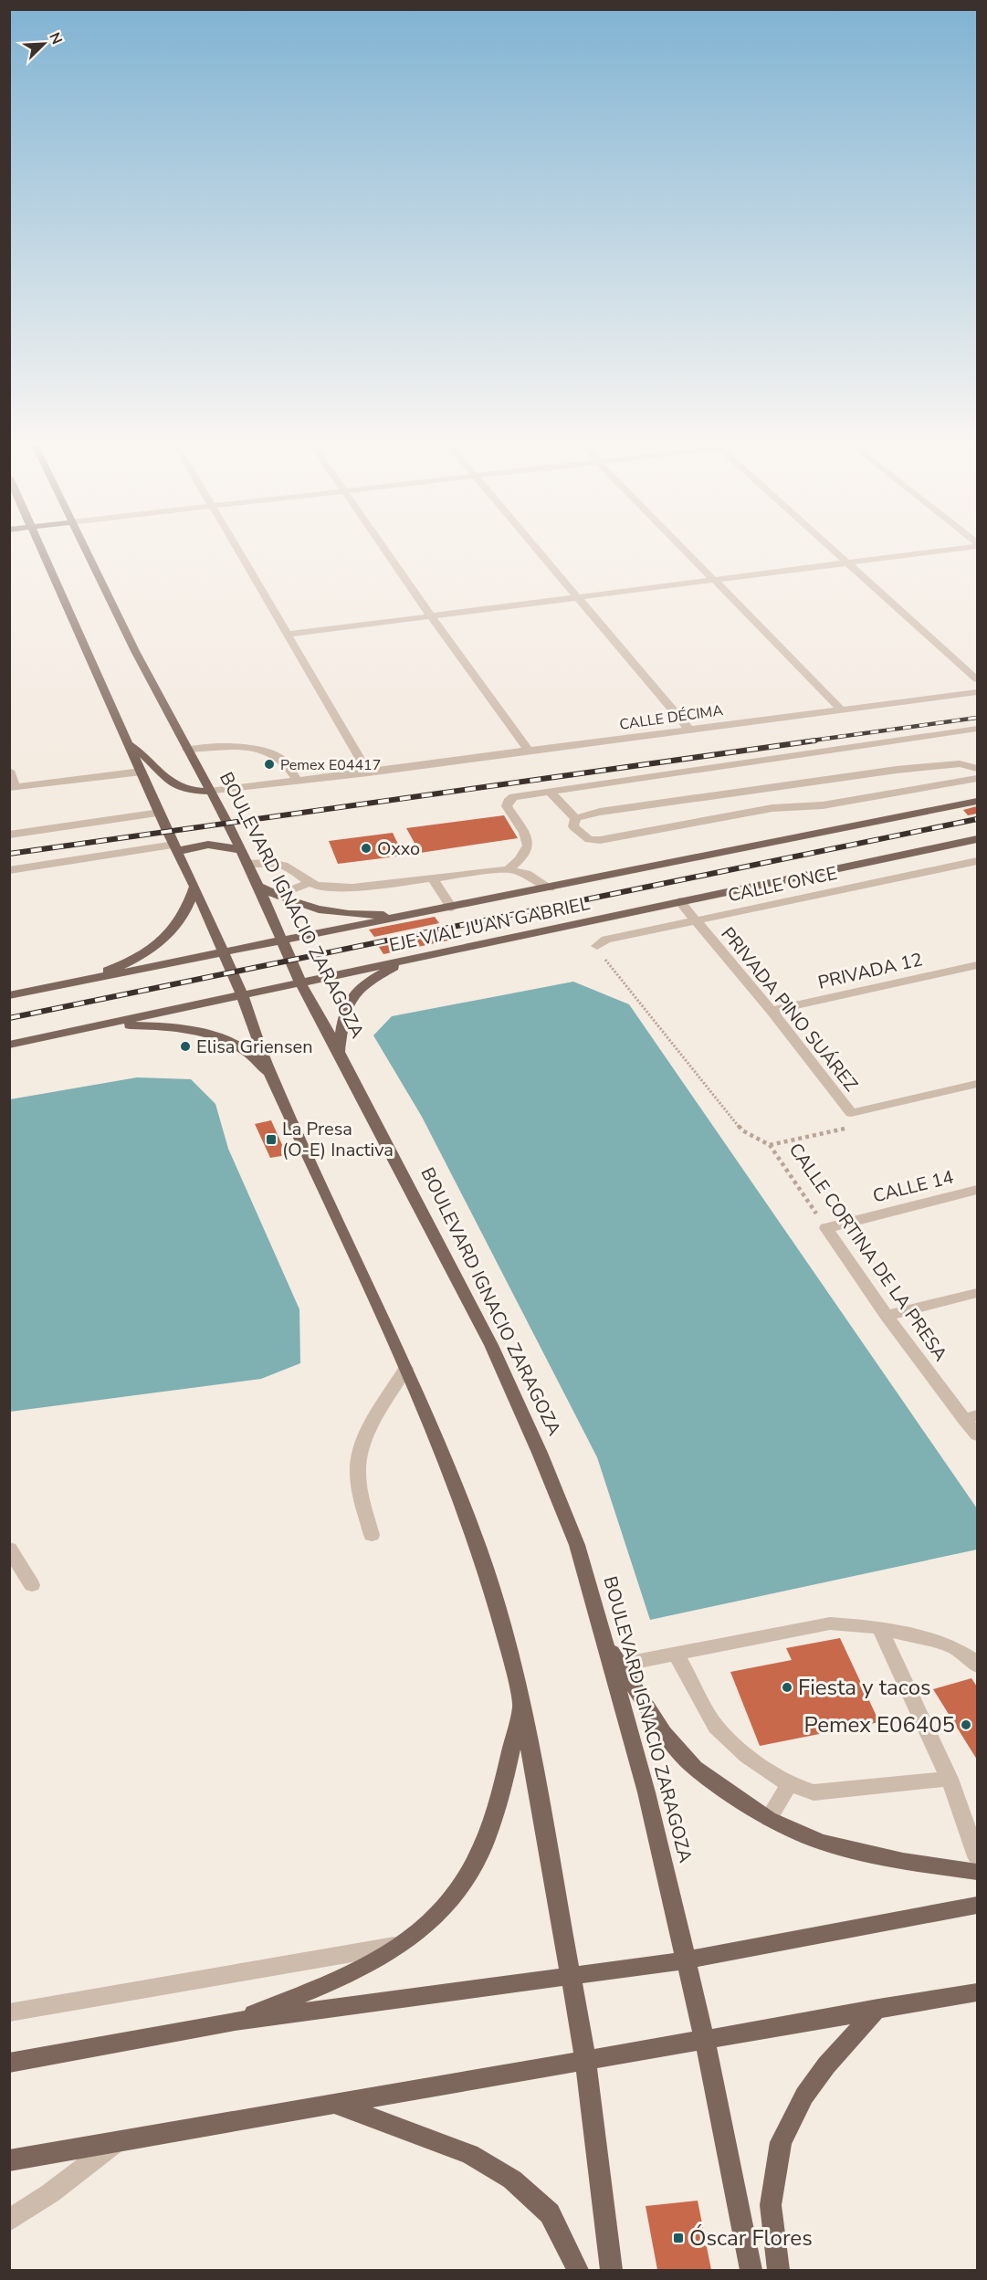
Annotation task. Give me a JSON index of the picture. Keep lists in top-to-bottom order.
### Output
{
  "streets": {
    "main road": ["BOULEVARD IGNACIO ZARAGOZA", "EJE VIAL JUAN GABRIEL"],
    "street": [
      "CALLE DÉCIMA",
      "CALLE ONCE",
      "PRIVADA 12",
      "PRIVADA PINO SUÁREZ",
      "CALLE 14",
      "CALLE CORTINA DE LA PRESA"
    ]
  },
  "crossings": [
    ["CALLE DÉCIMA", "BOULEVARD IGNACIO ZARAGOZA"],
    ["CALLE ONCE", "PRIVADA PINO SUÁREZ"],
    ["CALLE ONCE", "CALLE CORTINA DE LA PRESA"],
    ["BOULEVARD IGNACIO ZARAGOZA", "EJE VIAL JUAN GABRIEL"],
    ["EJE VIAL JUAN GABRIEL", "PRIVADA PINO SUÁREZ"],
    ["PRIVADA 12", "PRIVADA PINO SUÁREZ"],
    ["CALLE 14", "CALLE CORTINA DE LA PRESA"]
  ],
  "places": {
    "other": [
      "Pemex E04417",
      "Oxxo",
      "Elisa Griensen",
      "Fiesta y tacos",
      "Pemex E06405"
    ],
    "transit": ["La Presa (O-E) Inactiva", "Óscar Flores"]
  },
  "north": "top right"
}
